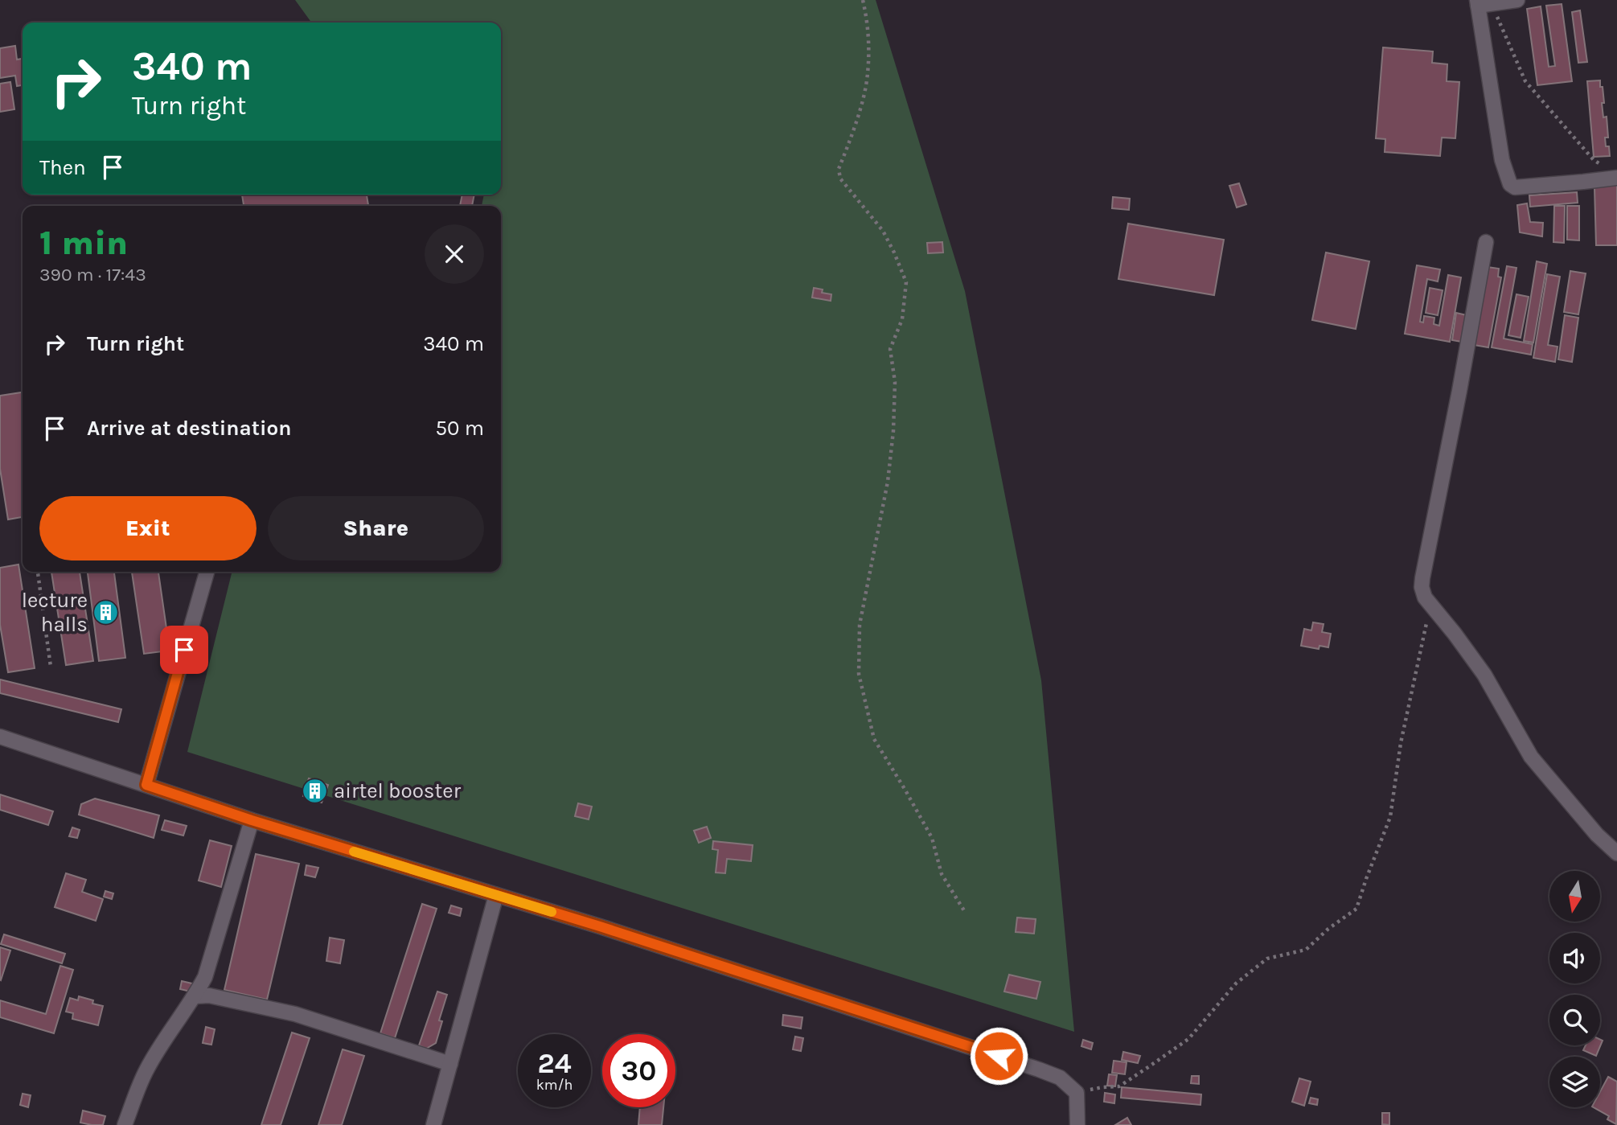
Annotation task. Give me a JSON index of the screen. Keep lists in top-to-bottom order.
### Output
{
  "places": {
    "building": ["lecture halls", "airtel booster"]
  },
  "north": "bottom",
  "page": {
    "turn": ["340 m", "Turn right"],
    "then": "Then",
    "heading": ["1 min", "390 m · 17:43"],
    "list": [
      {
        "name": "Turn right",
        "value": "340 m"
      },
      {
        "name": "Arrive at destination",
        "value": "50 m"
      }
    ],
    "buttons": ["Exit", "Share"],
    "speed": "24 km/h",
    "limit": "30"
  }
}
